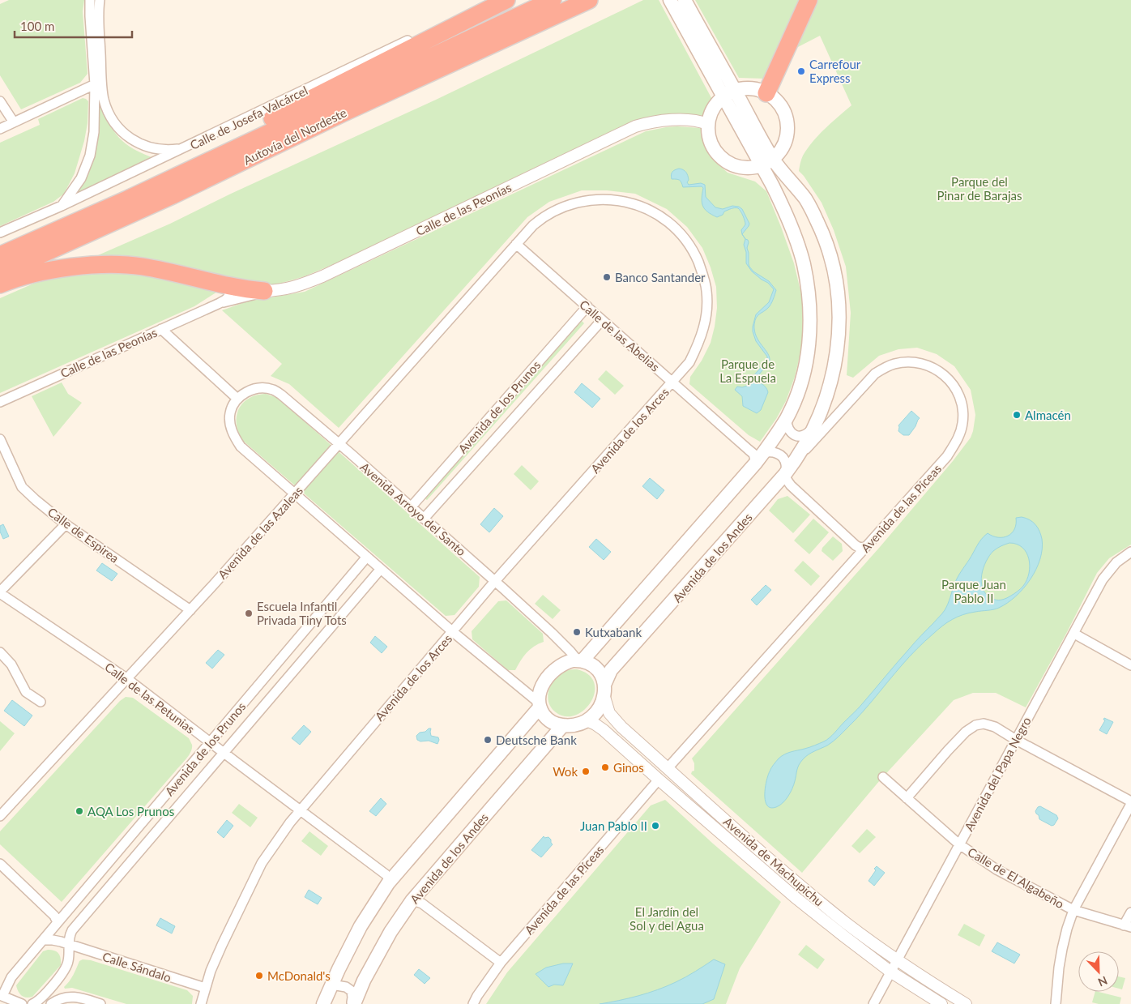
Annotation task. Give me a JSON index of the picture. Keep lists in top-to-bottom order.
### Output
{
  "streets": {
    "highway": ["Autovía del Nordeste"],
    "main road": ["Avenida de los Andes"],
    "street": [
      "Calle de Josefa Valcárcel",
      "Calle de las Peonías",
      "Calle de las Abelias",
      "Avenida de los Prunos",
      "Avenida de los Arces",
      "Avenida de las Píceas",
      "Avenida Arroyo del Santo",
      "Avenida de las Azaleas",
      "Calle de Espirea",
      "Calle de las Petunias",
      "Avenida del Papa Negro",
      "Avenida de Machupichu",
      "Calle de El Algabeño",
      "Calle Sándalo"
    ]
  },
  "crossings": [
    ["Calle de las Abelias", "Avenida de los Prunos"],
    ["Calle de las Abelias", "Avenida de los Arces"],
    ["Calle de las Abelias", "Avenida de las Azaleas"],
    ["Avenida de los Prunos", "Avenida Arroyo del Santo"],
    ["Avenida de los Prunos", "Calle de las Petunias"],
    ["Avenida de los Prunos", "Calle Sándalo"],
    ["Avenida de los Arces", "Avenida Arroyo del Santo"],
    ["Avenida de los Arces", "Avenida de las Azaleas"],
    ["Avenida de los Arces", "Calle de las Petunias"],
    ["Avenida de los Arces", "Calle Sándalo"],
    ["Avenida de las Píceas", "Avenida de los Andes"],
    ["Avenida de las Píceas", "Avenida de Machupichu"],
    ["Avenida Arroyo del Santo", "Avenida de las Azaleas"],
    ["Avenida Arroyo del Santo", "Avenida de los Andes"],
    ["Avenida Arroyo del Santo", "Avenida de Machupichu"],
    ["Avenida de las Azaleas", "Calle de Espirea"],
    ["Avenida de las Azaleas", "Calle de las Petunias"],
    ["Avenida de los Andes", "Avenida de Machupichu"],
    ["Avenida del Papa Negro", "Avenida de Machupichu"],
    ["Avenida del Papa Negro", "Calle de El Algabeño"]
  ],
  "parks": [
    "Parque del Pinar de Barajas",
    "Parque de La Espuela",
    "Parque Juan Pablo II",
    "El Jardín del Sol y del Agua"
  ],
  "places": [
    "Carrefour Express",
    "Banco Santander",
    "Almacén",
    "Escuela Infantil Privada Tiny Tots",
    "Kutxabank",
    "Deutsche Bank",
    "Ginos",
    "Wok",
    "AQA Los Prunos",
    "Juan Pablo II",
    "McDonald's"
  ],
  "scale_bar": "100 m",
  "north": "bottom right"
}
